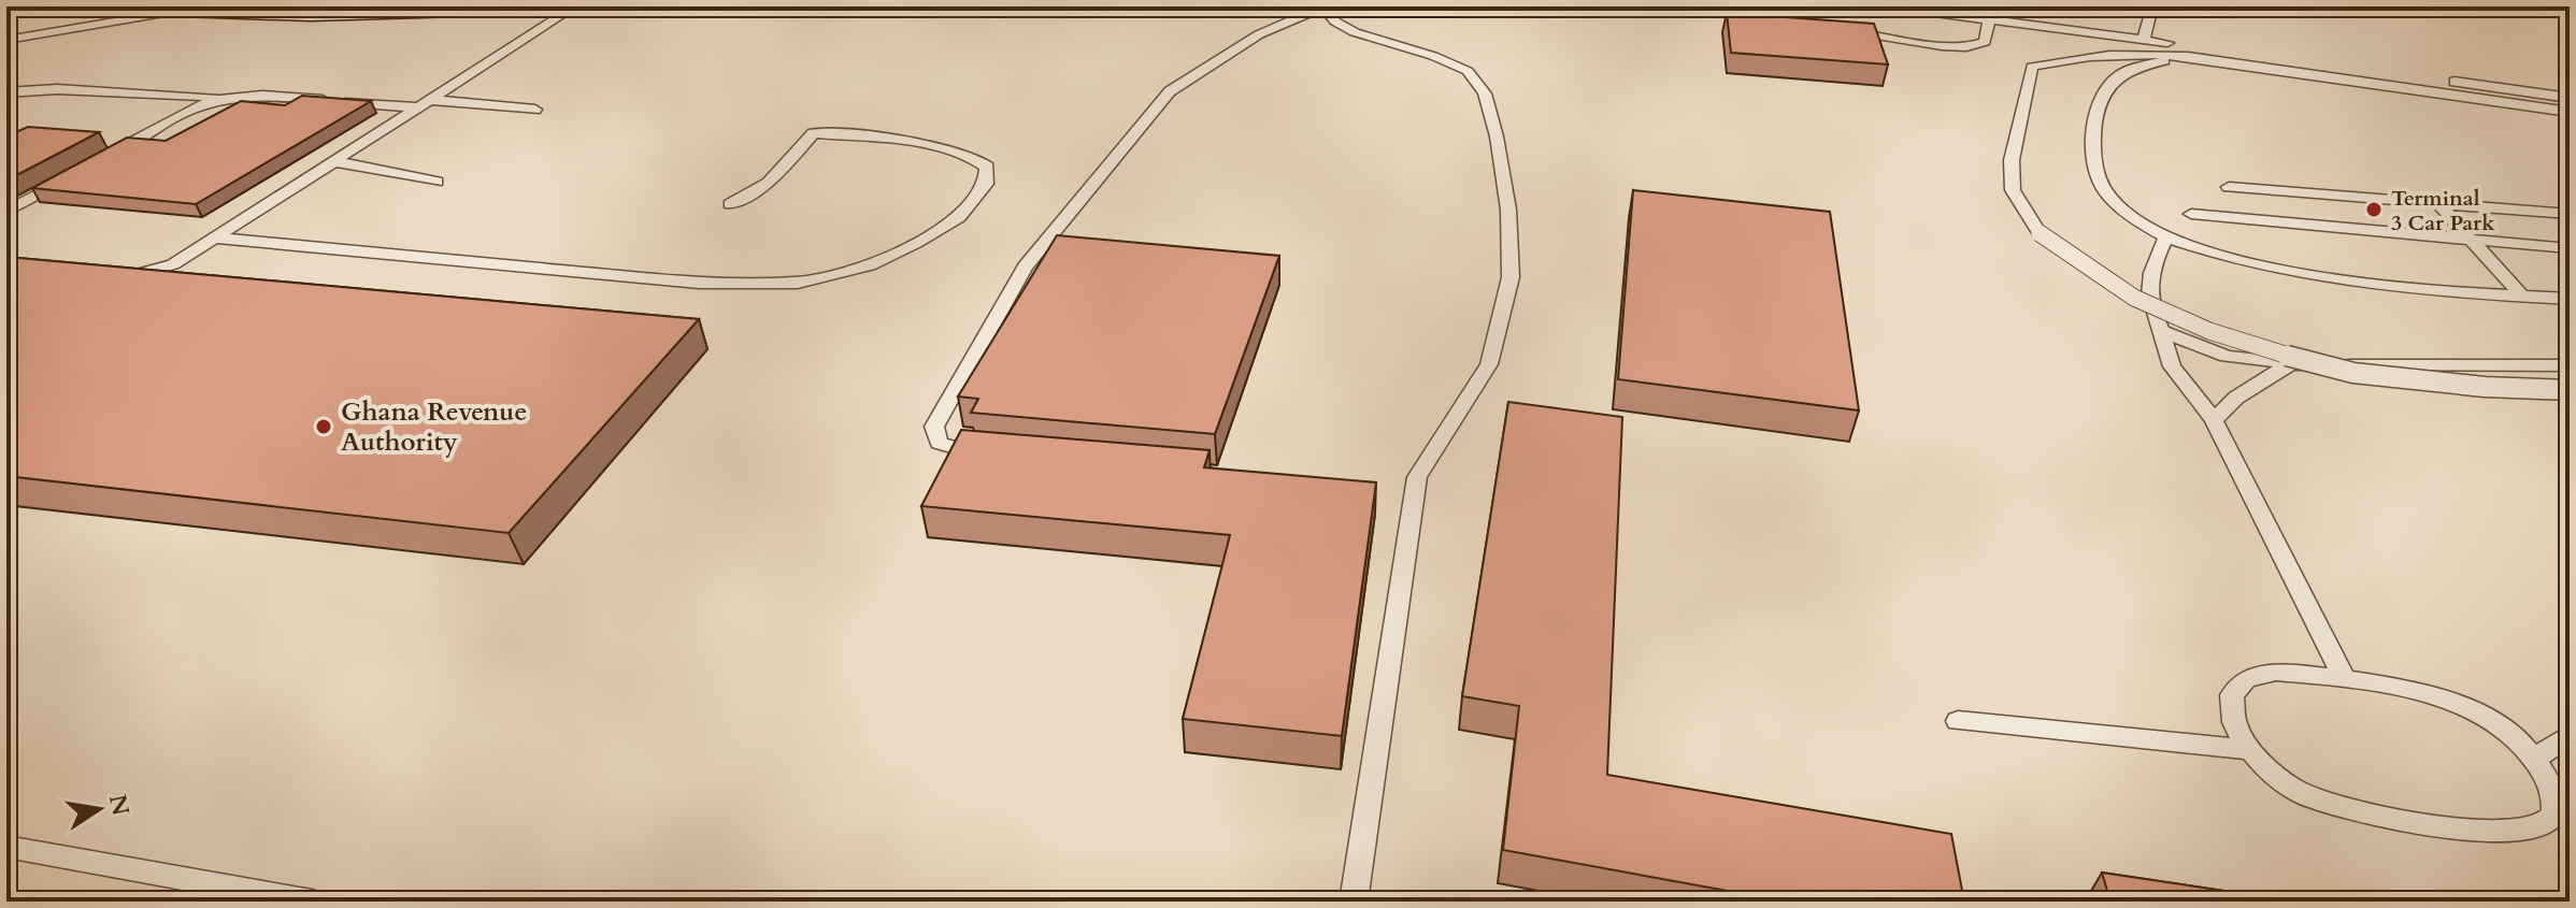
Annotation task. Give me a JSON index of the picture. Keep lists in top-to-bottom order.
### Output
{
  "places": ["Terminal 3 Car Park", "Ghana Revenue Authority"],
  "north": "right"
}
